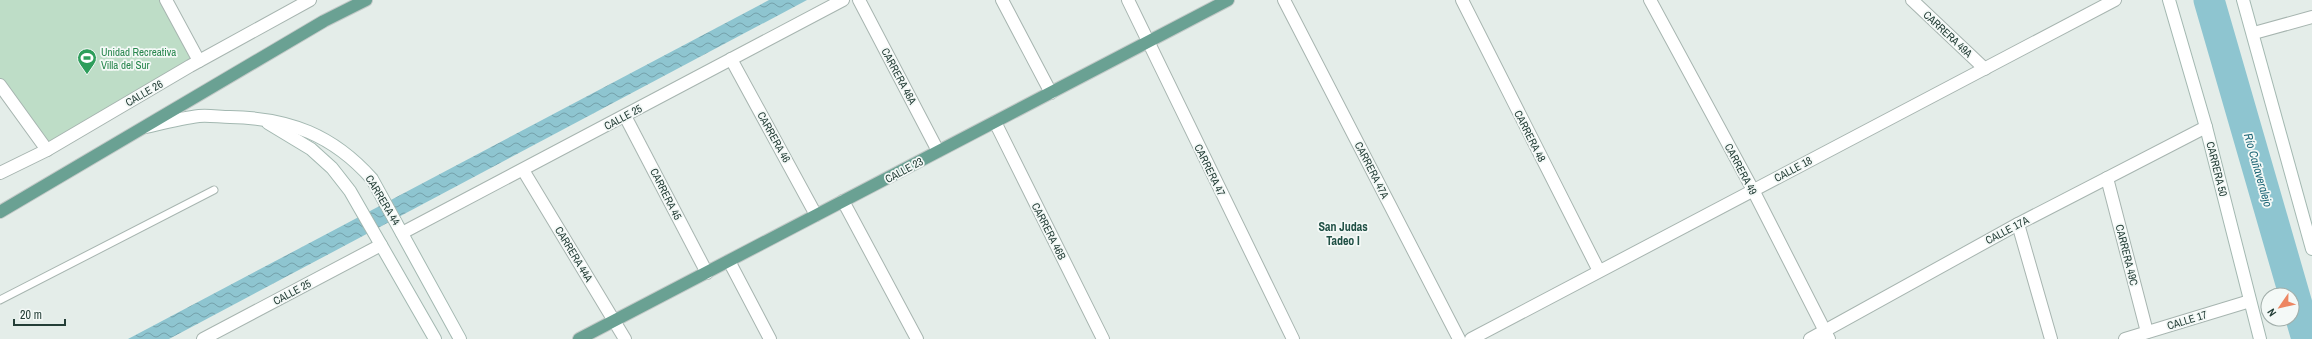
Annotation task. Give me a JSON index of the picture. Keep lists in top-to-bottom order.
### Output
{
  "streets": {
    "main road": ["CALLE 23"],
    "street": [
      "CARRERA 49A",
      "CARRERA 46A",
      "CALLE 26",
      "CALLE 25",
      "CARRERA 48",
      "CARRERA 46",
      "CARRERA 49",
      "CALLE 18",
      "CARRERA 50",
      "CARRERA 47",
      "CARRERA 47A",
      "CARRERA 45",
      "CARRERA 44",
      "CALLE 17A",
      "CARRERA 46B",
      "CARRERA 44A",
      "CARRERA 49C",
      "CALLE 17"
    ]
  },
  "crossings": [
    ["CARRERA 49A", "CALLE 18"],
    ["CARRERA 46A", "CALLE 23"],
    ["CALLE 25", "CARRERA 46"],
    ["CALLE 25", "CARRERA 45"],
    ["CALLE 25", "CARRERA 44"],
    ["CALLE 25", "CARRERA 44A"],
    ["CARRERA 48", "CALLE 18"],
    ["CARRERA 46", "CALLE 23"],
    ["CARRERA 49", "CALLE 18"],
    ["CARRERA 49", "CALLE 17A"],
    ["CARRERA 50", "CALLE 17A"],
    ["CARRERA 50", "CALLE 17"],
    ["CALLE 23", "CARRERA 47"],
    ["CALLE 23", "CARRERA 45"],
    ["CALLE 23", "CARRERA 46B"],
    ["CALLE 23", "CARRERA 44A"],
    ["CALLE 17A", "CARRERA 49C"],
    ["CARRERA 49C", "CALLE 17"]
  ],
  "districts": ["San Judas Tadeo I"],
  "water": ["Río Cañaveralejo"],
  "places": {
    "sports": ["Unidad Recreativa Villa del Sur"]
  },
  "scale_bar": "20 m",
  "north": "bottom left"
}
